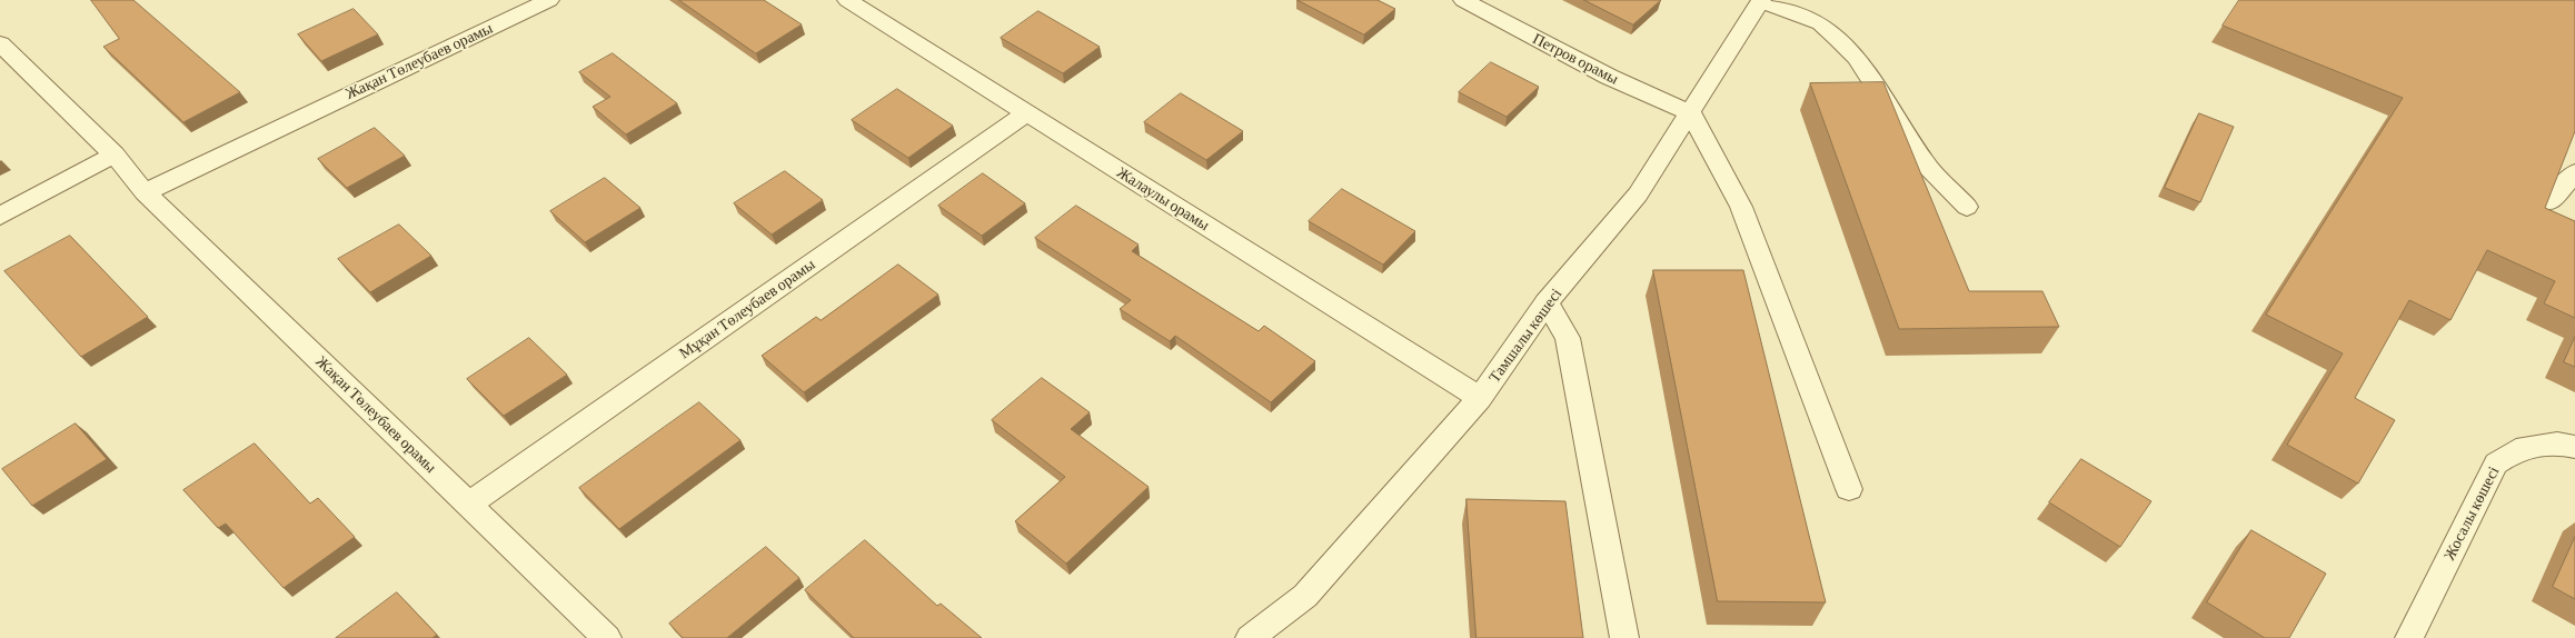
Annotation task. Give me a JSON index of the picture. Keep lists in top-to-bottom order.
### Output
{
  "streets": {
    "street": [
      "Петров орамы",
      "Жақан Төлеубаев орамы",
      "Жалаулы орамы",
      "Мұқан Төлеубаев орамы",
      "Тамшалы көшесі",
      "Жосалы көшесі"
    ]
  },
  "crossings": [
    ["Петров орамы", "Тамшалы көшесі"],
    ["Жақан Төлеубаев орамы", "Мұқан Төлеубаев орамы"],
    ["Жалаулы орамы", "Мұқан Төлеубаев орамы"],
    ["Жалаулы орамы", "Тамшалы көшесі"]
  ]
}
